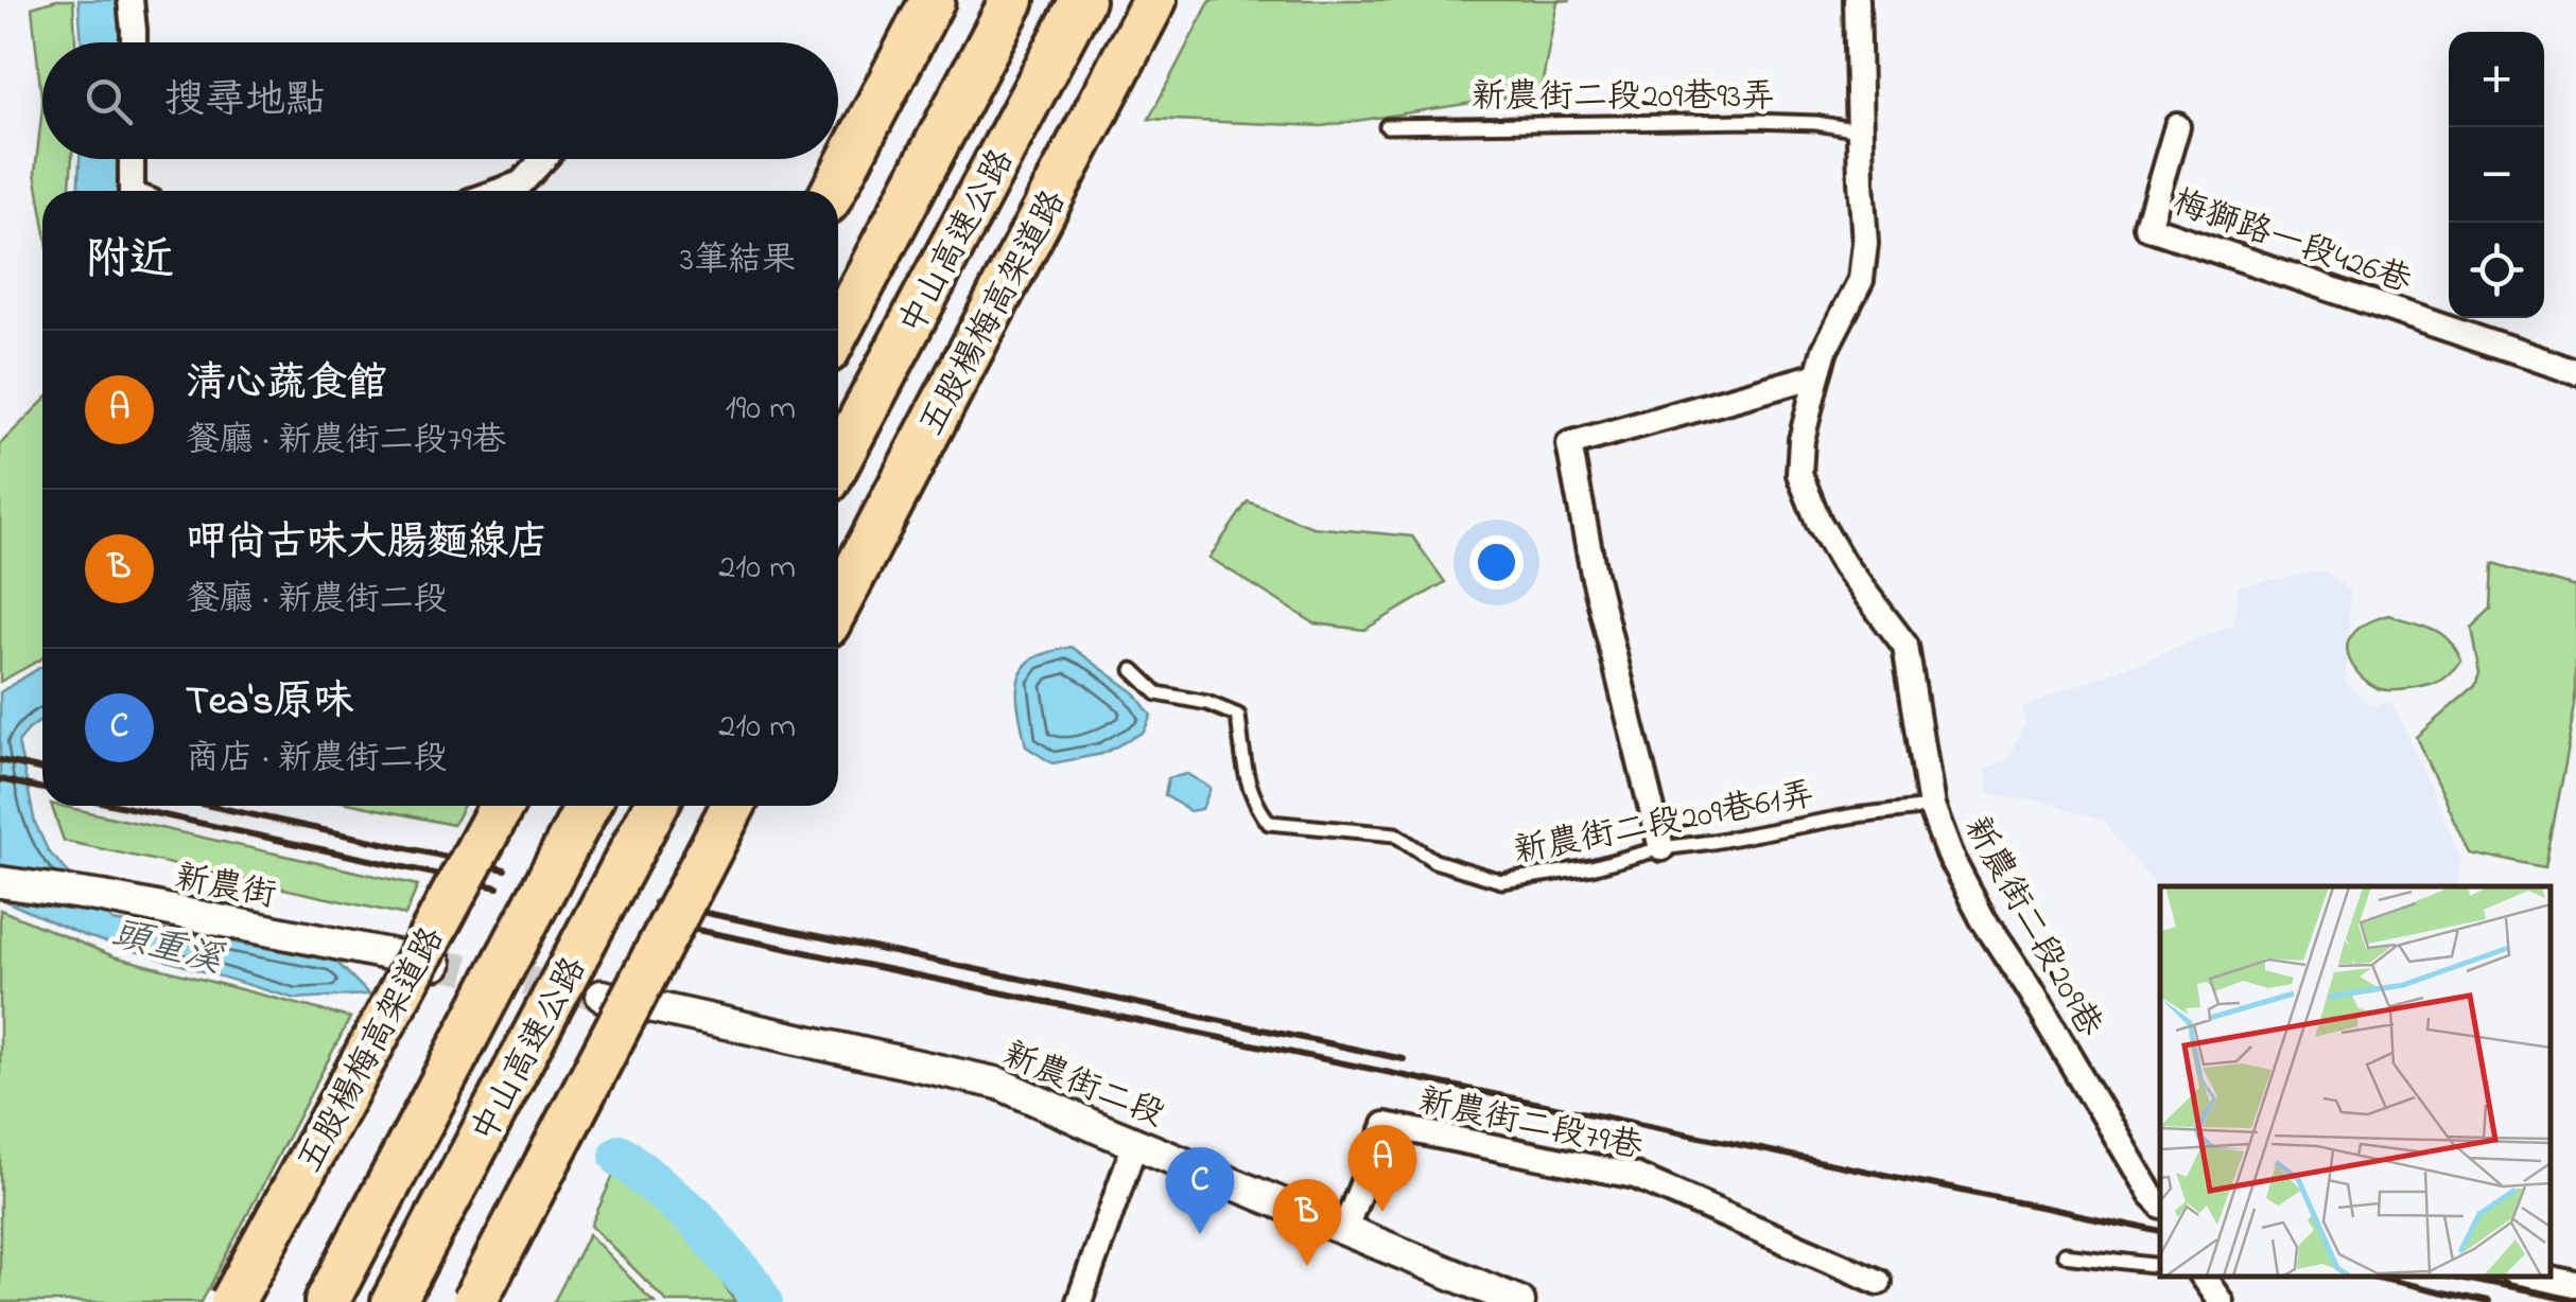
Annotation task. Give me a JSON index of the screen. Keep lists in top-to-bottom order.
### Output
{
  "streets": {
    "highway": ["中山高速公路", "五股楊梅高架道路"],
    "street": [
      "梅獅路一段426巷",
      "新農街",
      "新農街二段209巷",
      "新農街二段",
      "新農街二段79巷"
    ],
    "lane": ["新農街二段209巷93弄", "新農街二段209巷61弄"]
  },
  "crossings": [
    ["新農街二段209巷93弄", "新農街二段209巷"],
    ["新農街二段209巷61弄", "新農街二段209巷"],
    ["新農街二段", "新農街二段79巷"]
  ],
  "water": ["頭重溪"],
  "page": {
    "map_buttons": ["+", "−"],
    "search": "搜尋地點",
    "heading": ["附近", "3筆結果"],
    "list": [
      {
        "mark": "A",
        "name": "清心蔬食館",
        "note": "餐廳 · 新農街二段79巷",
        "value": "190 m"
      },
      {
        "mark": "B",
        "name": "呷尚古味大腸麵線店",
        "note": "餐廳 · 新農街二段",
        "value": "210 m"
      },
      {
        "mark": "C",
        "name": "Tea's原味",
        "note": "商店 · 新農街二段",
        "value": "210 m"
      }
    ],
    "pins": ["A", "C", "B"]
  }
}
